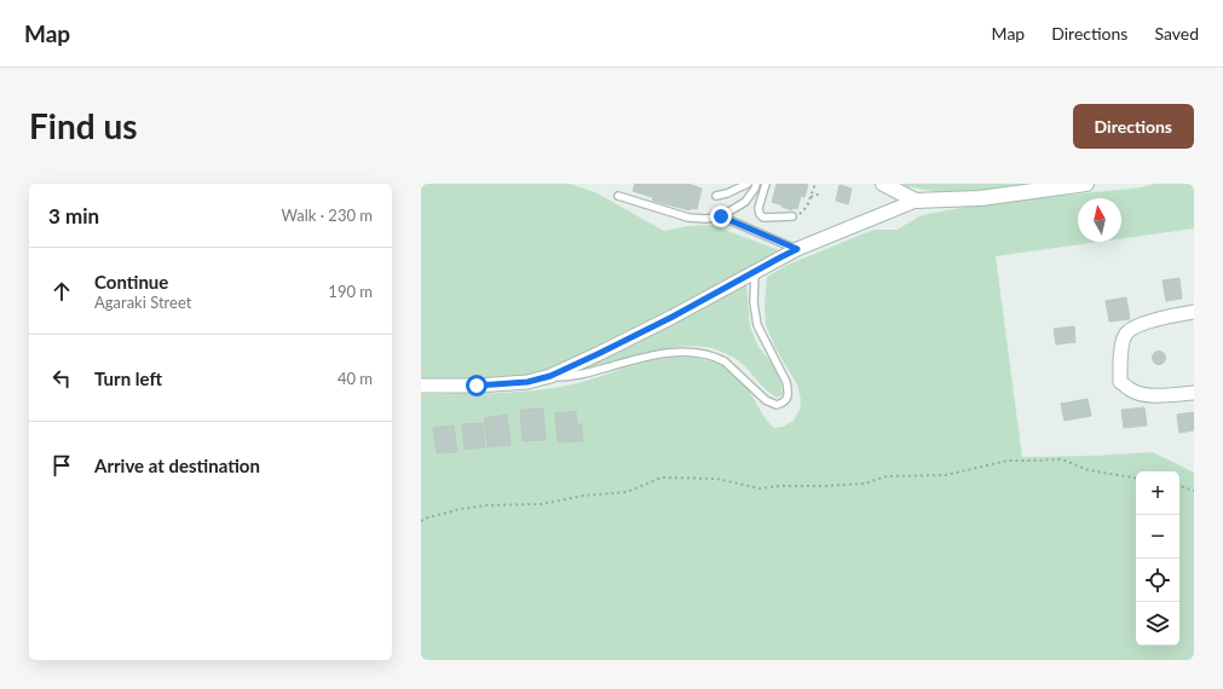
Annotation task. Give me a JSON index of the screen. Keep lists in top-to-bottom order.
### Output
{
  "north": "top",
  "page": {
    "header": "Map",
    "nav": ["Map", "Directions", "Saved"],
    "buttons": "Directions",
    "title": "Find us",
    "heading": ["3 min", "Walk · 230 m"],
    "list": [
      ["Continue", "Agaraki Street", "190 m"],
      ["Turn left", "40 m"],
      "Arrive at destination"
    ],
    "map_buttons": ["+", "−"]
  }
}
